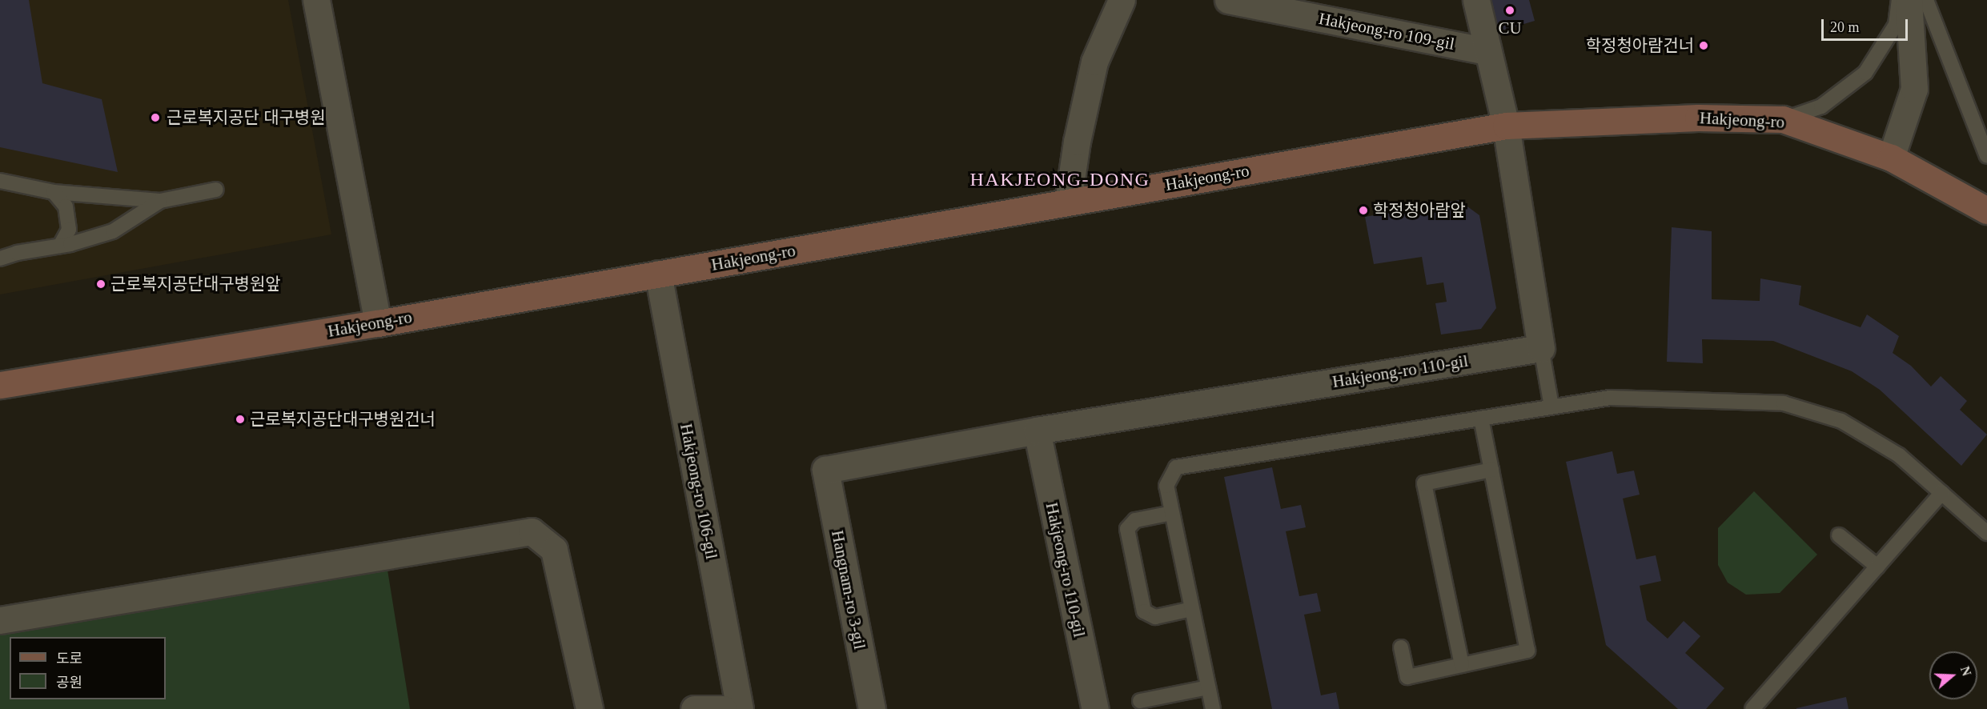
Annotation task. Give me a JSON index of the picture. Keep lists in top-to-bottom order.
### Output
{
  "streets": {
    "main road": ["Hakjeong-ro"],
    "street": [
      "Hakjeong-ro 109-gil",
      "Hakjeong-ro 110-gil",
      "Hakjeong-ro 106-gil",
      "Hangnam-ro 3-gil"
    ]
  },
  "crossings": [
    ["Hakjeong-ro", "Hakjeong-ro 106-gil"],
    ["Hakjeong-ro 110-gil", "Hangnam-ro 3-gil"]
  ],
  "districts": ["HAKJEONG-DONG"],
  "places": [
    "CU",
    "학정청아람건너",
    "근로복지공단 대구병원",
    "학정청아람앞",
    "근로복지공단대구병원앞",
    "근로복지공단대구병원건너"
  ],
  "legend": ["도로", "공원"],
  "scale_bar": "20 m",
  "north": "right"
}
